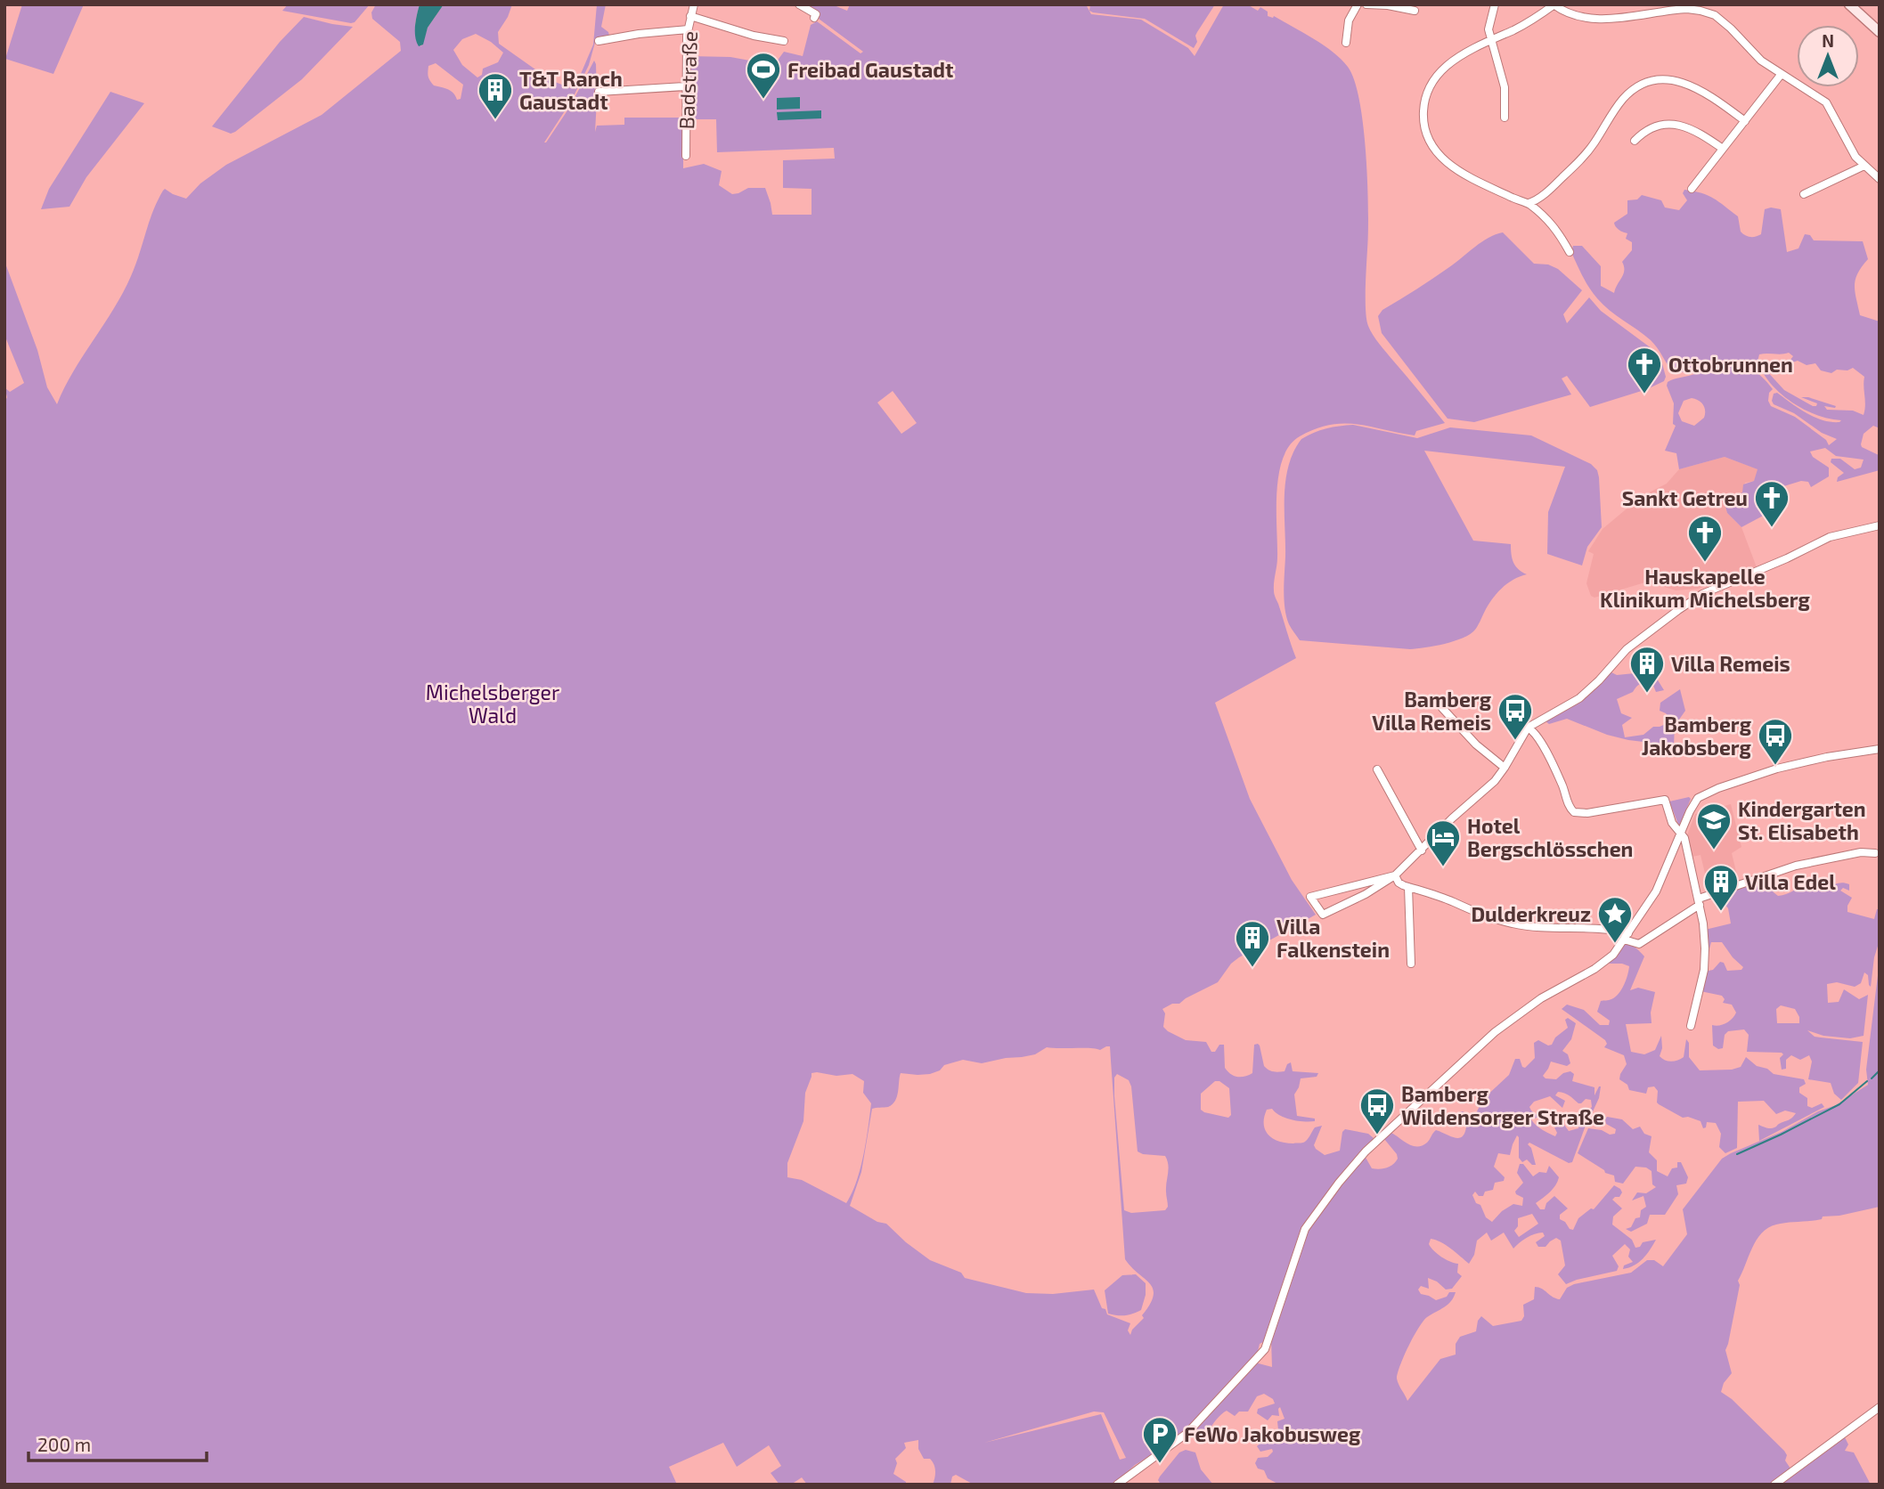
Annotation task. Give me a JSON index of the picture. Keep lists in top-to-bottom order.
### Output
{
  "streets": {
    "street": ["Badstraße"]
  },
  "parks": ["Michelsberger Wald"],
  "places": {
    "sports": ["Freibad Gaustadt"],
    "building": [
      "T&T Ranch Gaustadt",
      "Villa Remeis",
      "Villa Edel",
      "Villa Falkenstein"
    ],
    "church": ["Ottobrunnen", "Sankt Getreu", "Hauskapelle Klinikum Michelsberg"],
    "bus stop": ["Bamberg Villa Remeis", "Bamberg Jakobsberg", "Bamberg Wildensorger Straße"],
    "school or university": ["Kindergarten St. Elisabeth"],
    "hotel": ["Hotel Bergschlösschen"],
    "place": ["Dulderkreuz"],
    "parking": ["FeWo Jakobusweg"]
  },
  "scale_bar": "200 m",
  "north": "top"
}
